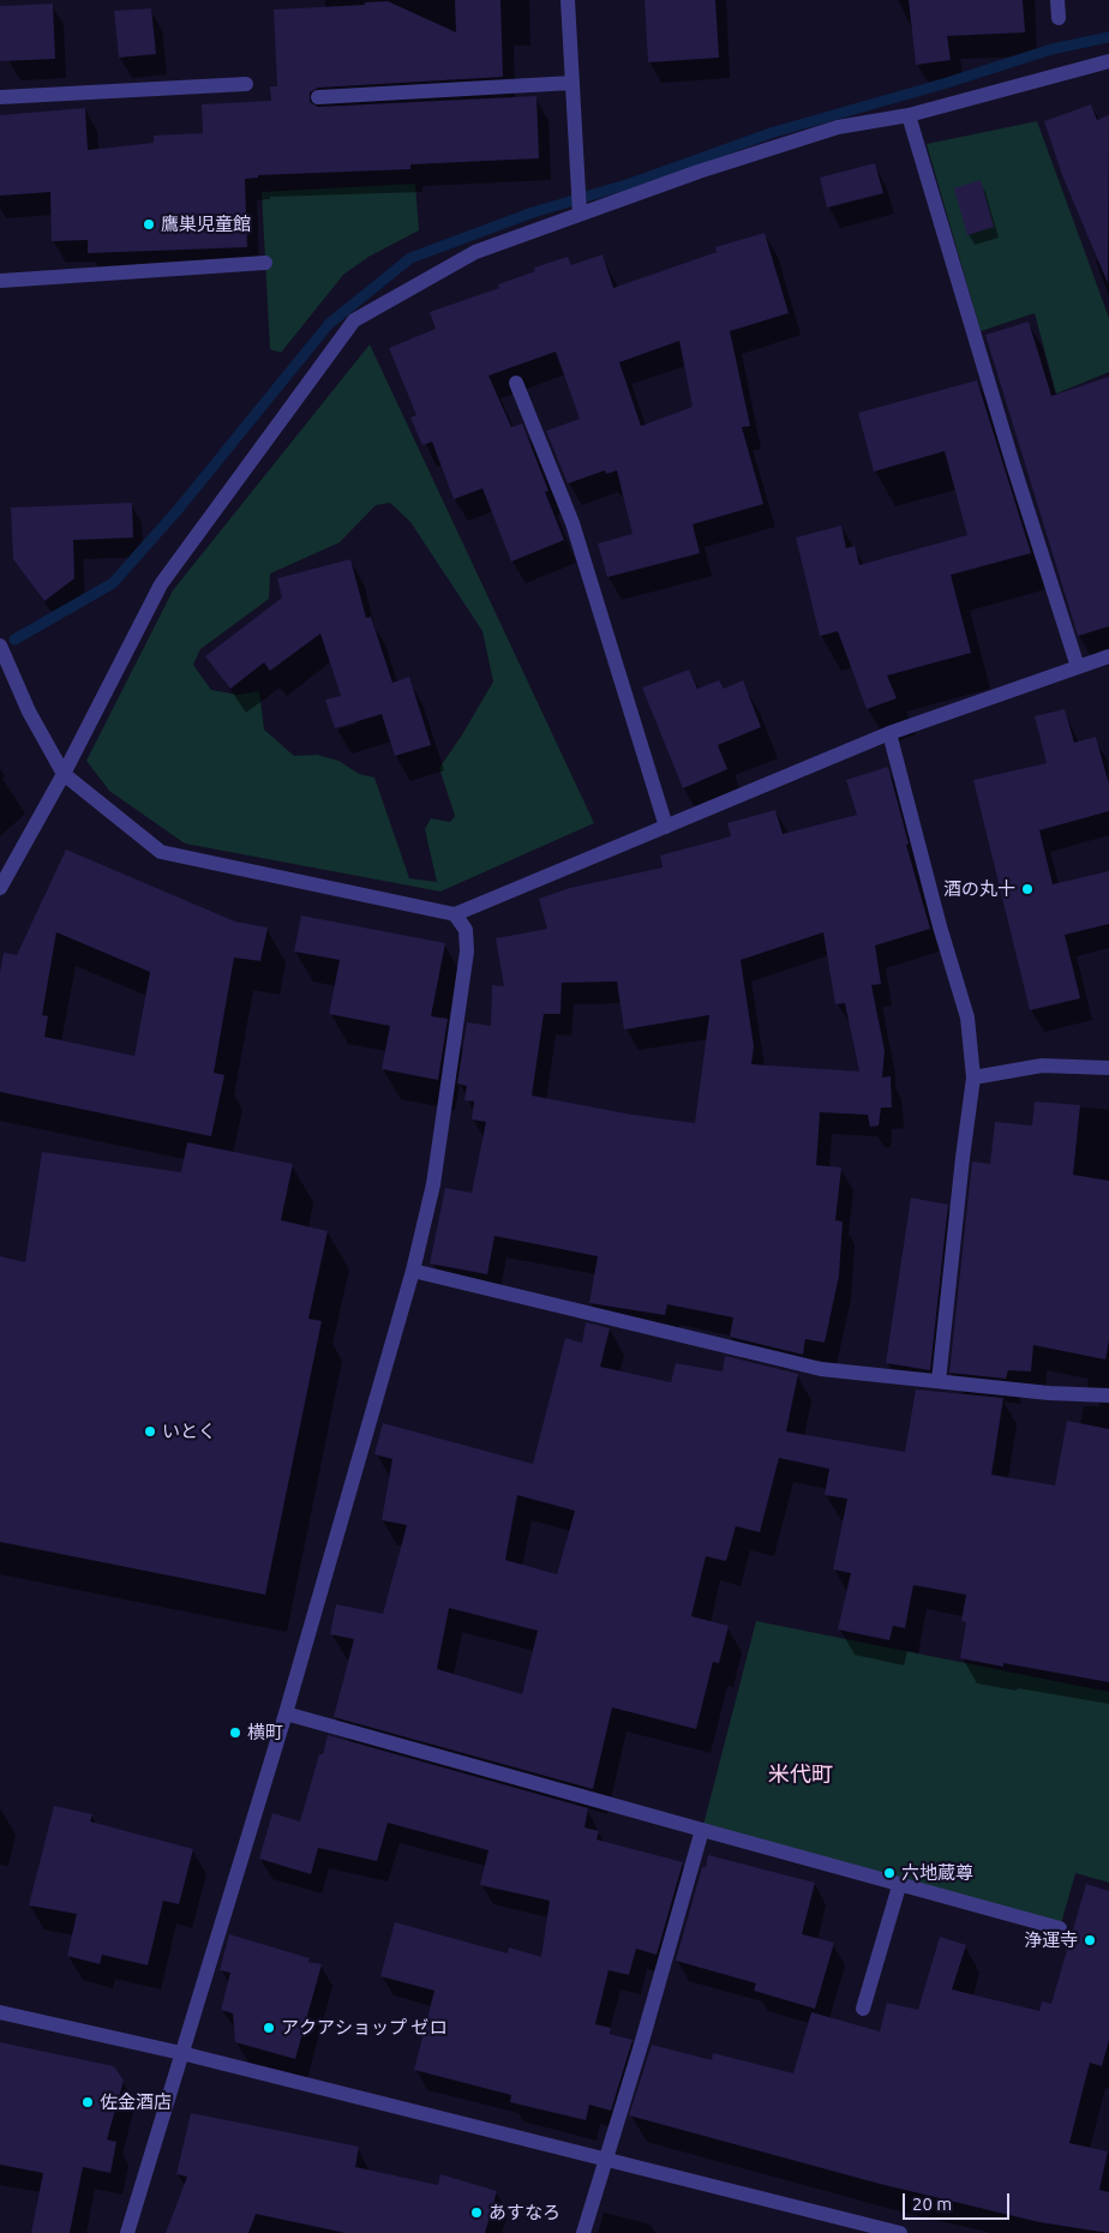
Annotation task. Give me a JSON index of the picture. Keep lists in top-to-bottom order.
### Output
{
  "districts": ["米代町"],
  "places": [
    "鷹巣児童館",
    "酒の丸十",
    "いとく",
    "横町",
    "六地蔵尊",
    "浄運寺",
    "アクアショップ ゼロ",
    "佐金酒店",
    "あすなろ"
  ],
  "scale_bar": "20 m"
}
